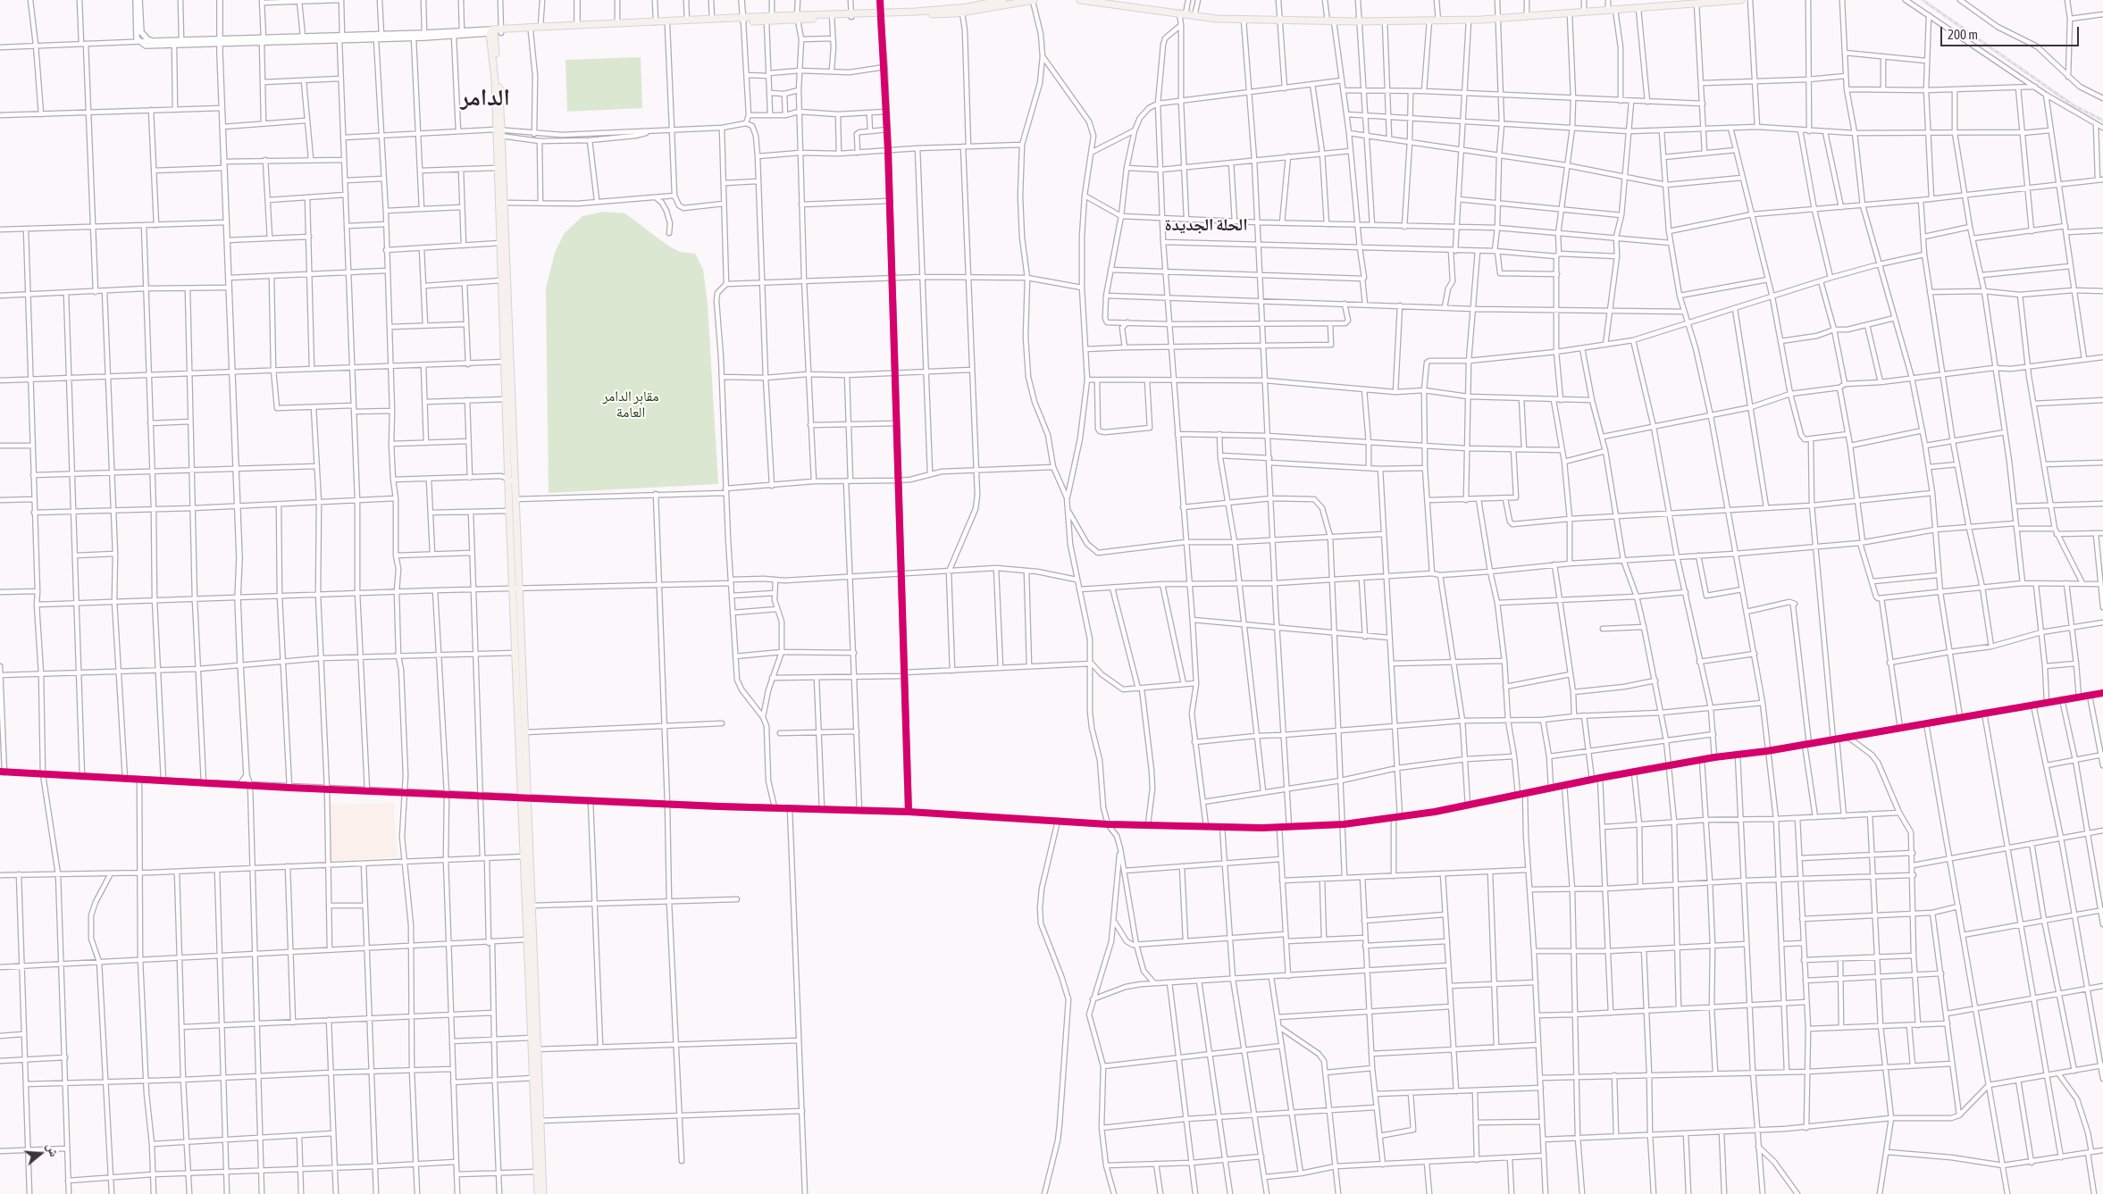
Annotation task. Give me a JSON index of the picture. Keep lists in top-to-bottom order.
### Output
{
  "districts": ["الدامر", "الحلة الجديدة"],
  "parks": ["مقابر الدامر العامة"],
  "scale_bar": "200 m",
  "north": "right"
}
